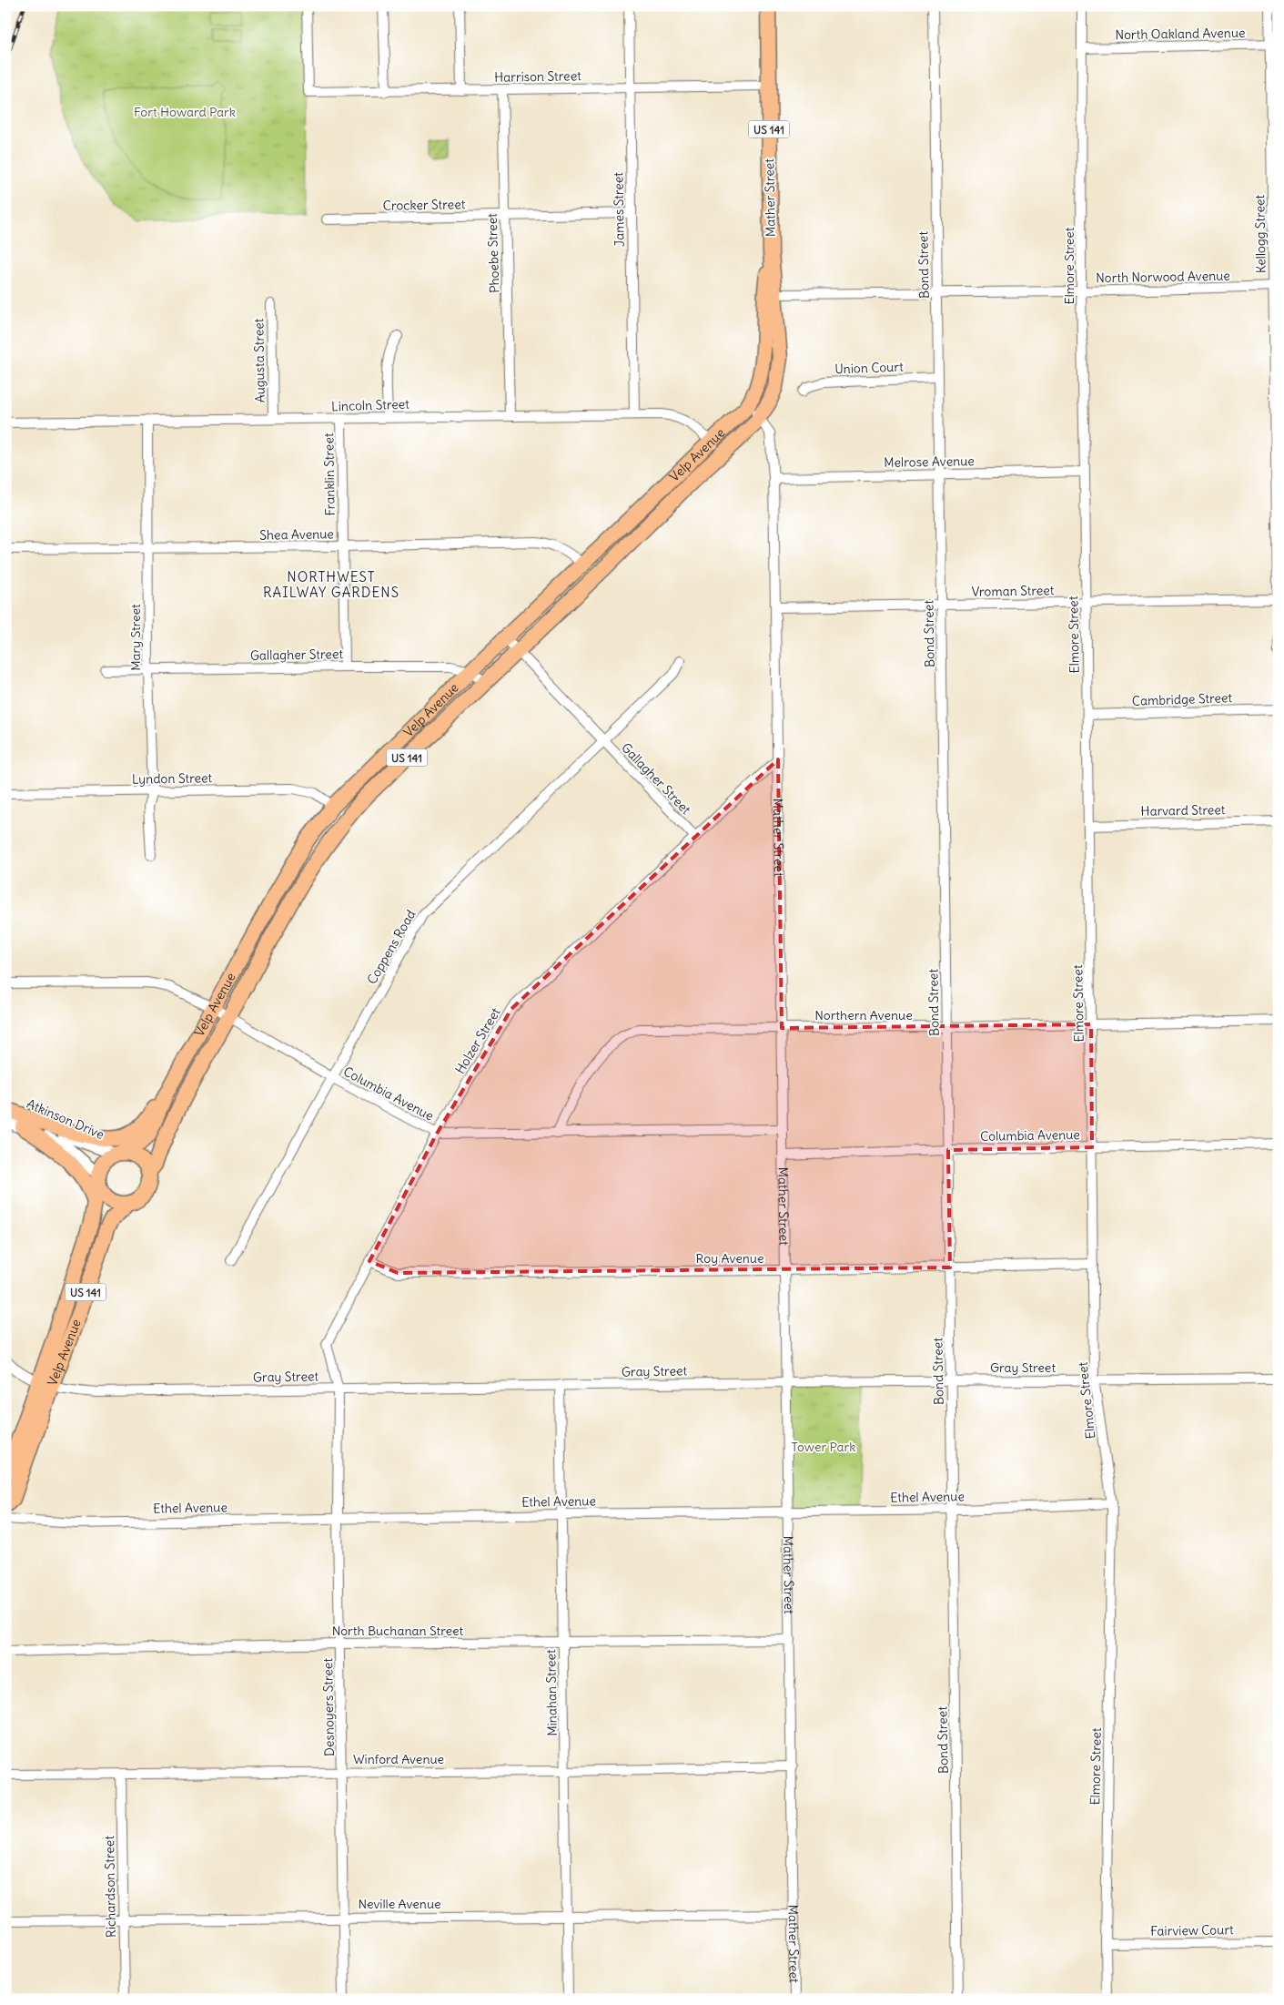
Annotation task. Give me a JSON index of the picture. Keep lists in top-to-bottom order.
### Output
{
  "streets": {
    "main road": ["US 141", "Mather Street", "Velp Avenue"],
    "street": [
      "North Oakland Avenue",
      "Harrison Street",
      "Crocker Street",
      "James Street",
      "Kellogg Street",
      "Phoebe Street",
      "Bond Street",
      "Elmore Street",
      "North Norwood Avenue",
      "Augusta Street",
      "Union Court",
      "Lincoln Street",
      "Melrose Avenue",
      "Franklin Street",
      "Shea Avenue",
      "Vroman Street",
      "Mary Street",
      "Gallagher Street",
      "Cambridge Street",
      "Lyndon Street",
      "Harvard Street",
      "Coppens Road",
      "Northern Avenue",
      "Holzer Street",
      "Columbia Avenue",
      "Atkinson Drive",
      "Roy Avenue",
      "Gray Street",
      "Ethel Avenue",
      "North Buchanan Street",
      "Minahan Street",
      "Desnoyers Street",
      "Winford Avenue",
      "Richardson Street",
      "Neville Avenue",
      "Fairview Court"
    ]
  },
  "crossings": [
    ["North Oakland Avenue", "Kellogg Street"],
    ["North Oakland Avenue", "Elmore Street"],
    ["Harrison Street", "Mather Street"],
    ["Harrison Street", "James Street"],
    ["Harrison Street", "Phoebe Street"],
    ["Mather Street", "North Norwood Avenue"],
    ["Mather Street", "Velp Avenue"],
    ["Mather Street", "Melrose Avenue"],
    ["Mather Street", "Vroman Street"],
    ["Mather Street", "Northern Avenue"],
    ["Mather Street", "Holzer Street"],
    ["Mather Street", "Columbia Avenue"],
    ["Mather Street", "Roy Avenue"],
    ["Mather Street", "Gray Street"],
    ["Mather Street", "Ethel Avenue"],
    ["Mather Street", "North Buchanan Street"],
    ["Mather Street", "Winford Avenue"],
    ["Mather Street", "Neville Avenue"],
    ["Crocker Street", "James Street"],
    ["Crocker Street", "Phoebe Street"],
    ["James Street", "Lincoln Street"],
    ["Kellogg Street", "North Norwood Avenue"],
    ["Kellogg Street", "Vroman Street"],
    ["Phoebe Street", "Lincoln Street"],
    ["Bond Street", "North Norwood Avenue"],
    ["Bond Street", "Union Court"],
    ["Bond Street", "Melrose Avenue"],
    ["Bond Street", "Vroman Street"],
    ["Bond Street", "Northern Avenue"],
    ["Bond Street", "Columbia Avenue"],
    ["Bond Street", "Roy Avenue"],
    ["Bond Street", "Gray Street"],
    ["Bond Street", "Ethel Avenue"],
    ["Elmore Street", "North Norwood Avenue"],
    ["Elmore Street", "Melrose Avenue"],
    ["Elmore Street", "Vroman Street"],
    ["Elmore Street", "Cambridge Street"],
    ["Elmore Street", "Harvard Street"],
    ["Elmore Street", "Northern Avenue"],
    ["Elmore Street", "Columbia Avenue"],
    ["Elmore Street", "Roy Avenue"],
    ["Elmore Street", "Gray Street"],
    ["Elmore Street", "Ethel Avenue"],
    ["Elmore Street", "Fairview Court"],
    ["Augusta Street", "Lincoln Street"],
    ["Lincoln Street", "Velp Avenue"],
    ["Lincoln Street", "Franklin Street"],
    ["Lincoln Street", "Mary Street"],
    ["Velp Avenue", "Shea Avenue"],
    ["Velp Avenue", "Gallagher Street"],
    ["Velp Avenue", "Lyndon Street"],
    ["Velp Avenue", "Columbia Avenue"],
    ["Velp Avenue", "Atkinson Drive"],
    ["Velp Avenue", "Gray Street"],
    ["Franklin Street", "Shea Avenue"],
    ["Franklin Street", "Gallagher Street"],
    ["Shea Avenue", "Mary Street"],
    ["Mary Street", "Gallagher Street"],
    ["Mary Street", "Lyndon Street"],
    ["Gallagher Street", "Coppens Road"],
    ["Gallagher Street", "Holzer Street"],
    ["Coppens Road", "Columbia Avenue"],
    ["Northern Avenue", "Columbia Avenue"],
    ["Holzer Street", "Columbia Avenue"],
    ["Holzer Street", "Roy Avenue"],
    ["Holzer Street", "Gray Street"],
    ["Holzer Street", "Desnoyers Street"],
    ["Gray Street", "Minahan Street"],
    ["Gray Street", "Desnoyers Street"],
    ["Ethel Avenue", "Minahan Street"],
    ["Ethel Avenue", "Desnoyers Street"],
    ["North Buchanan Street", "Minahan Street"],
    ["North Buchanan Street", "Desnoyers Street"],
    ["Minahan Street", "Winford Avenue"],
    ["Minahan Street", "Neville Avenue"],
    ["Desnoyers Street", "Winford Avenue"],
    ["Desnoyers Street", "Neville Avenue"],
    ["Winford Avenue", "Richardson Street"],
    ["Richardson Street", "Neville Avenue"]
  ],
  "districts": ["NORTHWEST RAILWAY GARDENS"],
  "parks": ["Fort Howard Park", "Tower Park"]
}
